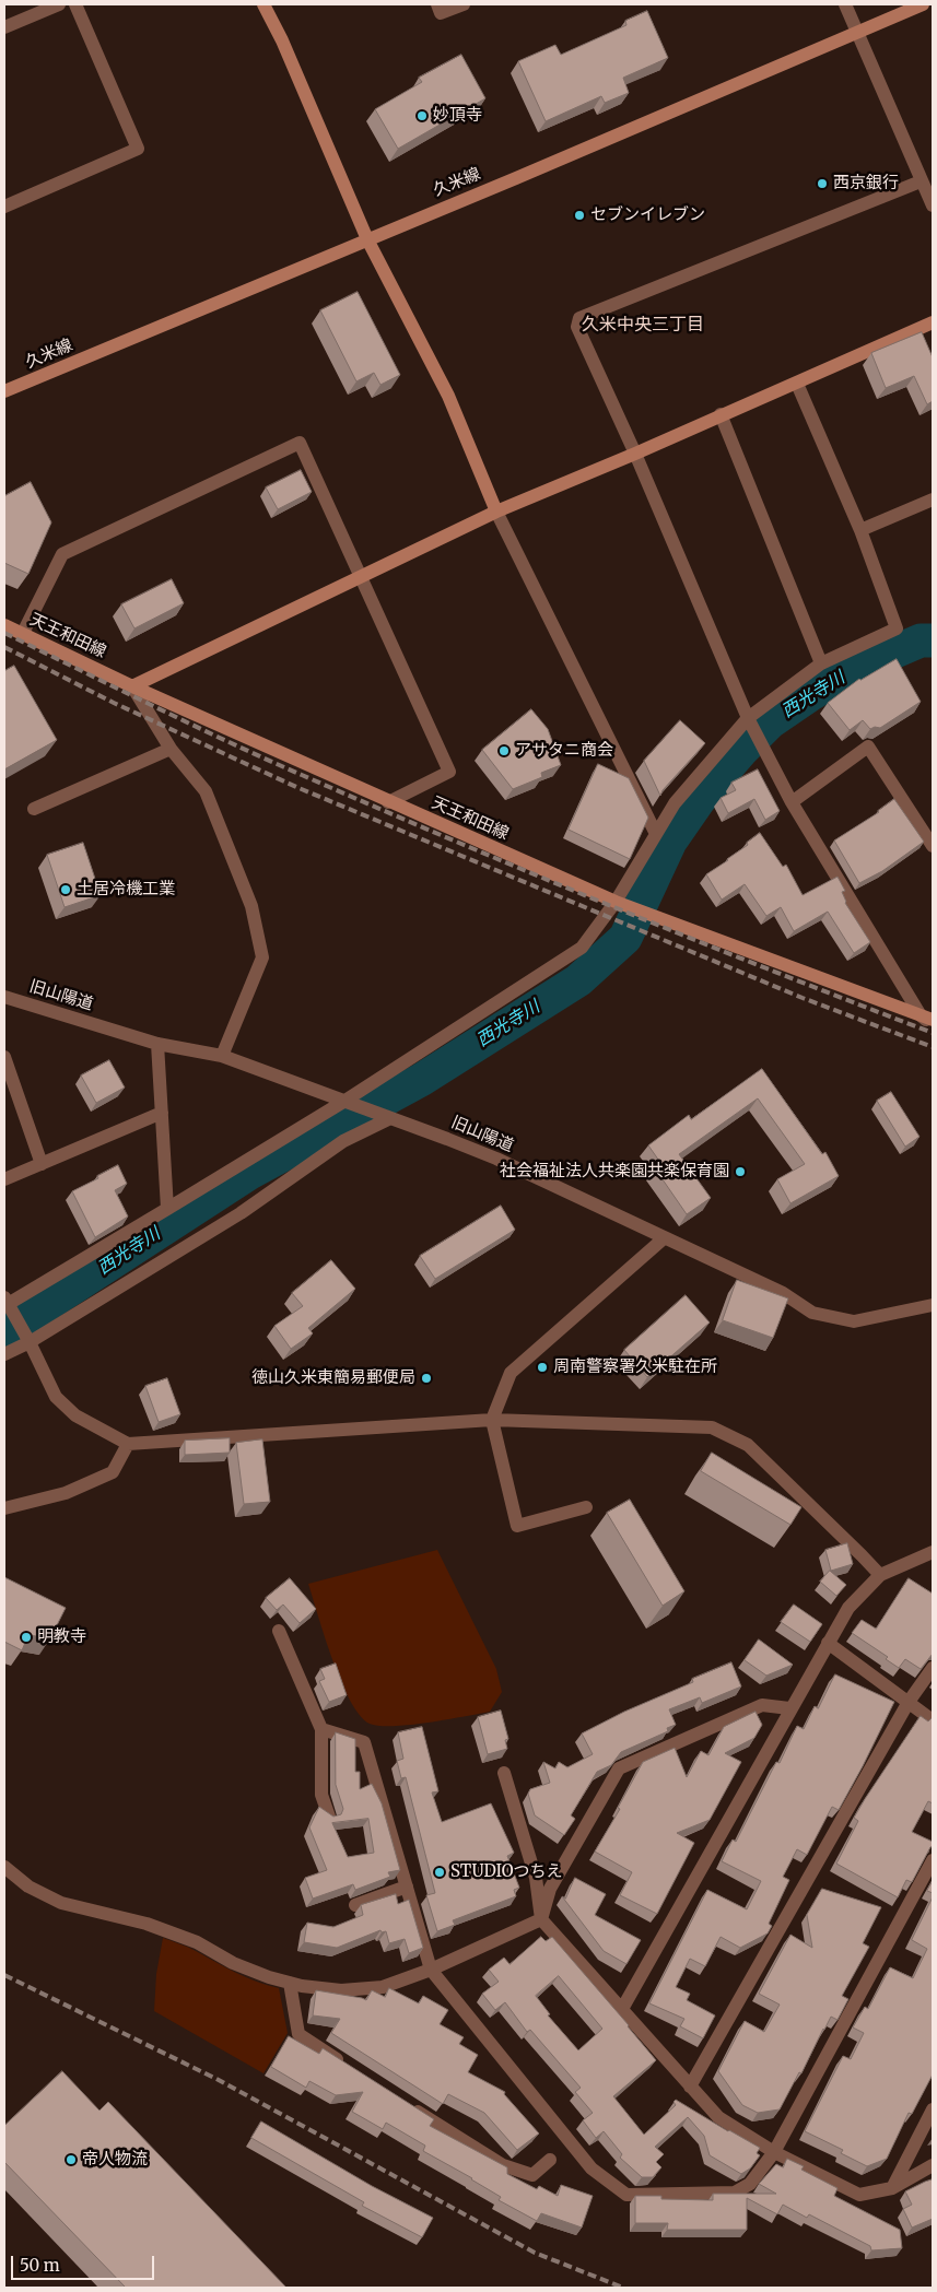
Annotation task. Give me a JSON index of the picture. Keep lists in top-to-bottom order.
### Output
{
  "streets": {
    "street": ["久米線", "天王和田線", "旧山陽道"]
  },
  "districts": ["久米中央三丁目"],
  "water": ["西光寺川"],
  "places": [
    "妙頂寺",
    "西京銀行",
    "セブンイレブン",
    "アサタニ商会",
    "土居冷機工業",
    "社会福祉法人共楽園共楽保育園",
    "周南警察署久米駐在所",
    "徳山久米東簡易郵便局",
    "明教寺",
    "STUDIOつちえ",
    "帝人物流"
  ],
  "scale_bar": "50 m"
}
